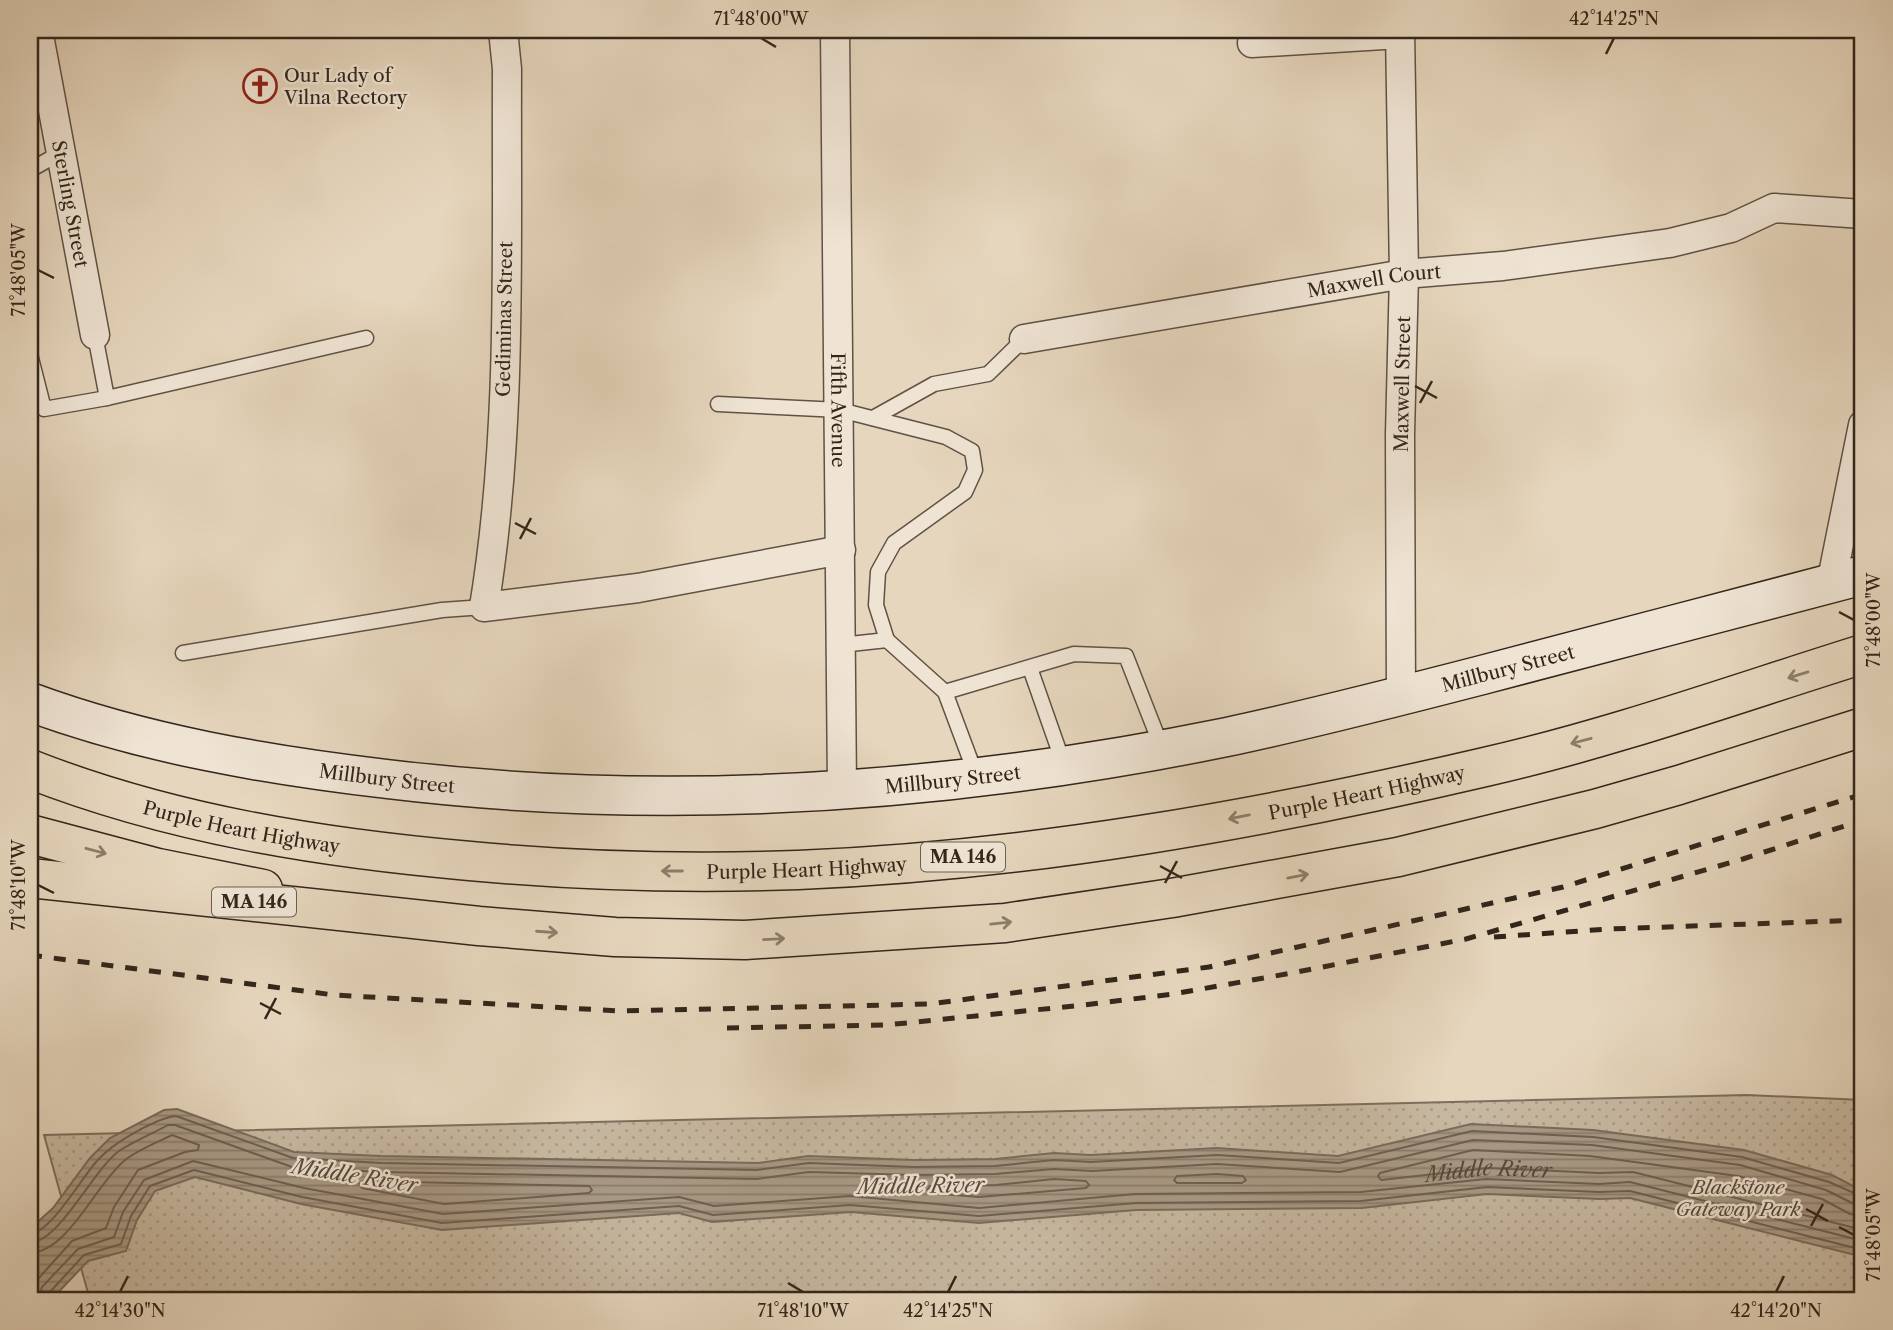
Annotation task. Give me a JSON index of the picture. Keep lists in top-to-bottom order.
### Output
{
  "streets": {
    "main road": ["Millbury Street", "Purple Heart Highway", "MA 146"],
    "street": [
      "Sterling Street",
      "Maxwell Court",
      "Gediminas Street",
      "Maxwell Street",
      "Fifth Avenue"
    ]
  },
  "crossings": [
    ["Maxwell Court", "Maxwell Street"],
    ["Maxwell Street", "Millbury Street"],
    ["Fifth Avenue", "Millbury Street"]
  ],
  "water": ["Middle River"],
  "parks": ["Blackstone Gateway Park"],
  "places": {
    "church": ["Our Lady of Vilna Rectory"]
  },
  "coordinates": [
    "71°48'00\"W",
    "42°14'25\"N",
    "71°48'05\"W",
    "71°48'10\"W",
    "42°14'30\"N",
    "42°14'20\"N"
  ]
}
